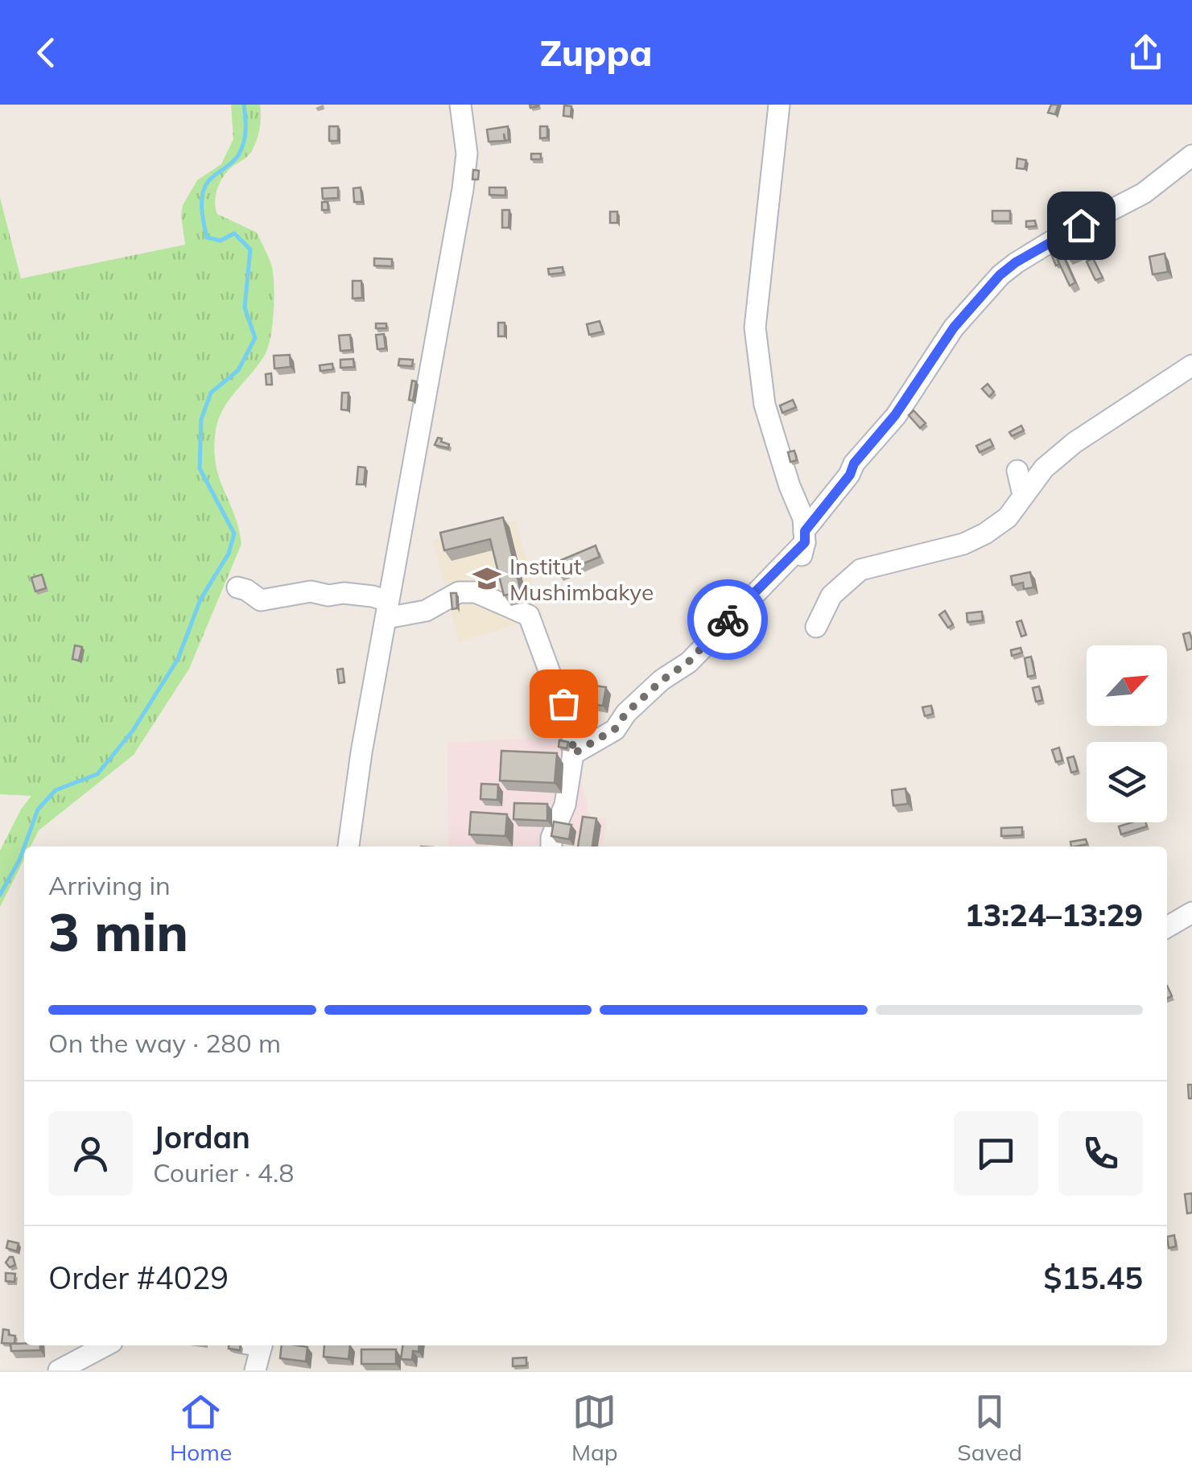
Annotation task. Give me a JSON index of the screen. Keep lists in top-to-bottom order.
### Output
{
  "places": {
    "school or university": ["Institut Mushimbakye"]
  },
  "north": "top right",
  "page": {
    "header": "Zuppa",
    "heading": ["3 min", "Arriving in", "13:24–13:29"],
    "panel": [
      "Jordan",
      "Courier · 4.8",
      "Order #4029",
      "$15.45"
    ],
    "bar": "On the way · 280 m",
    "tabs": ["Home", "Map", "Saved"]
  }
}
